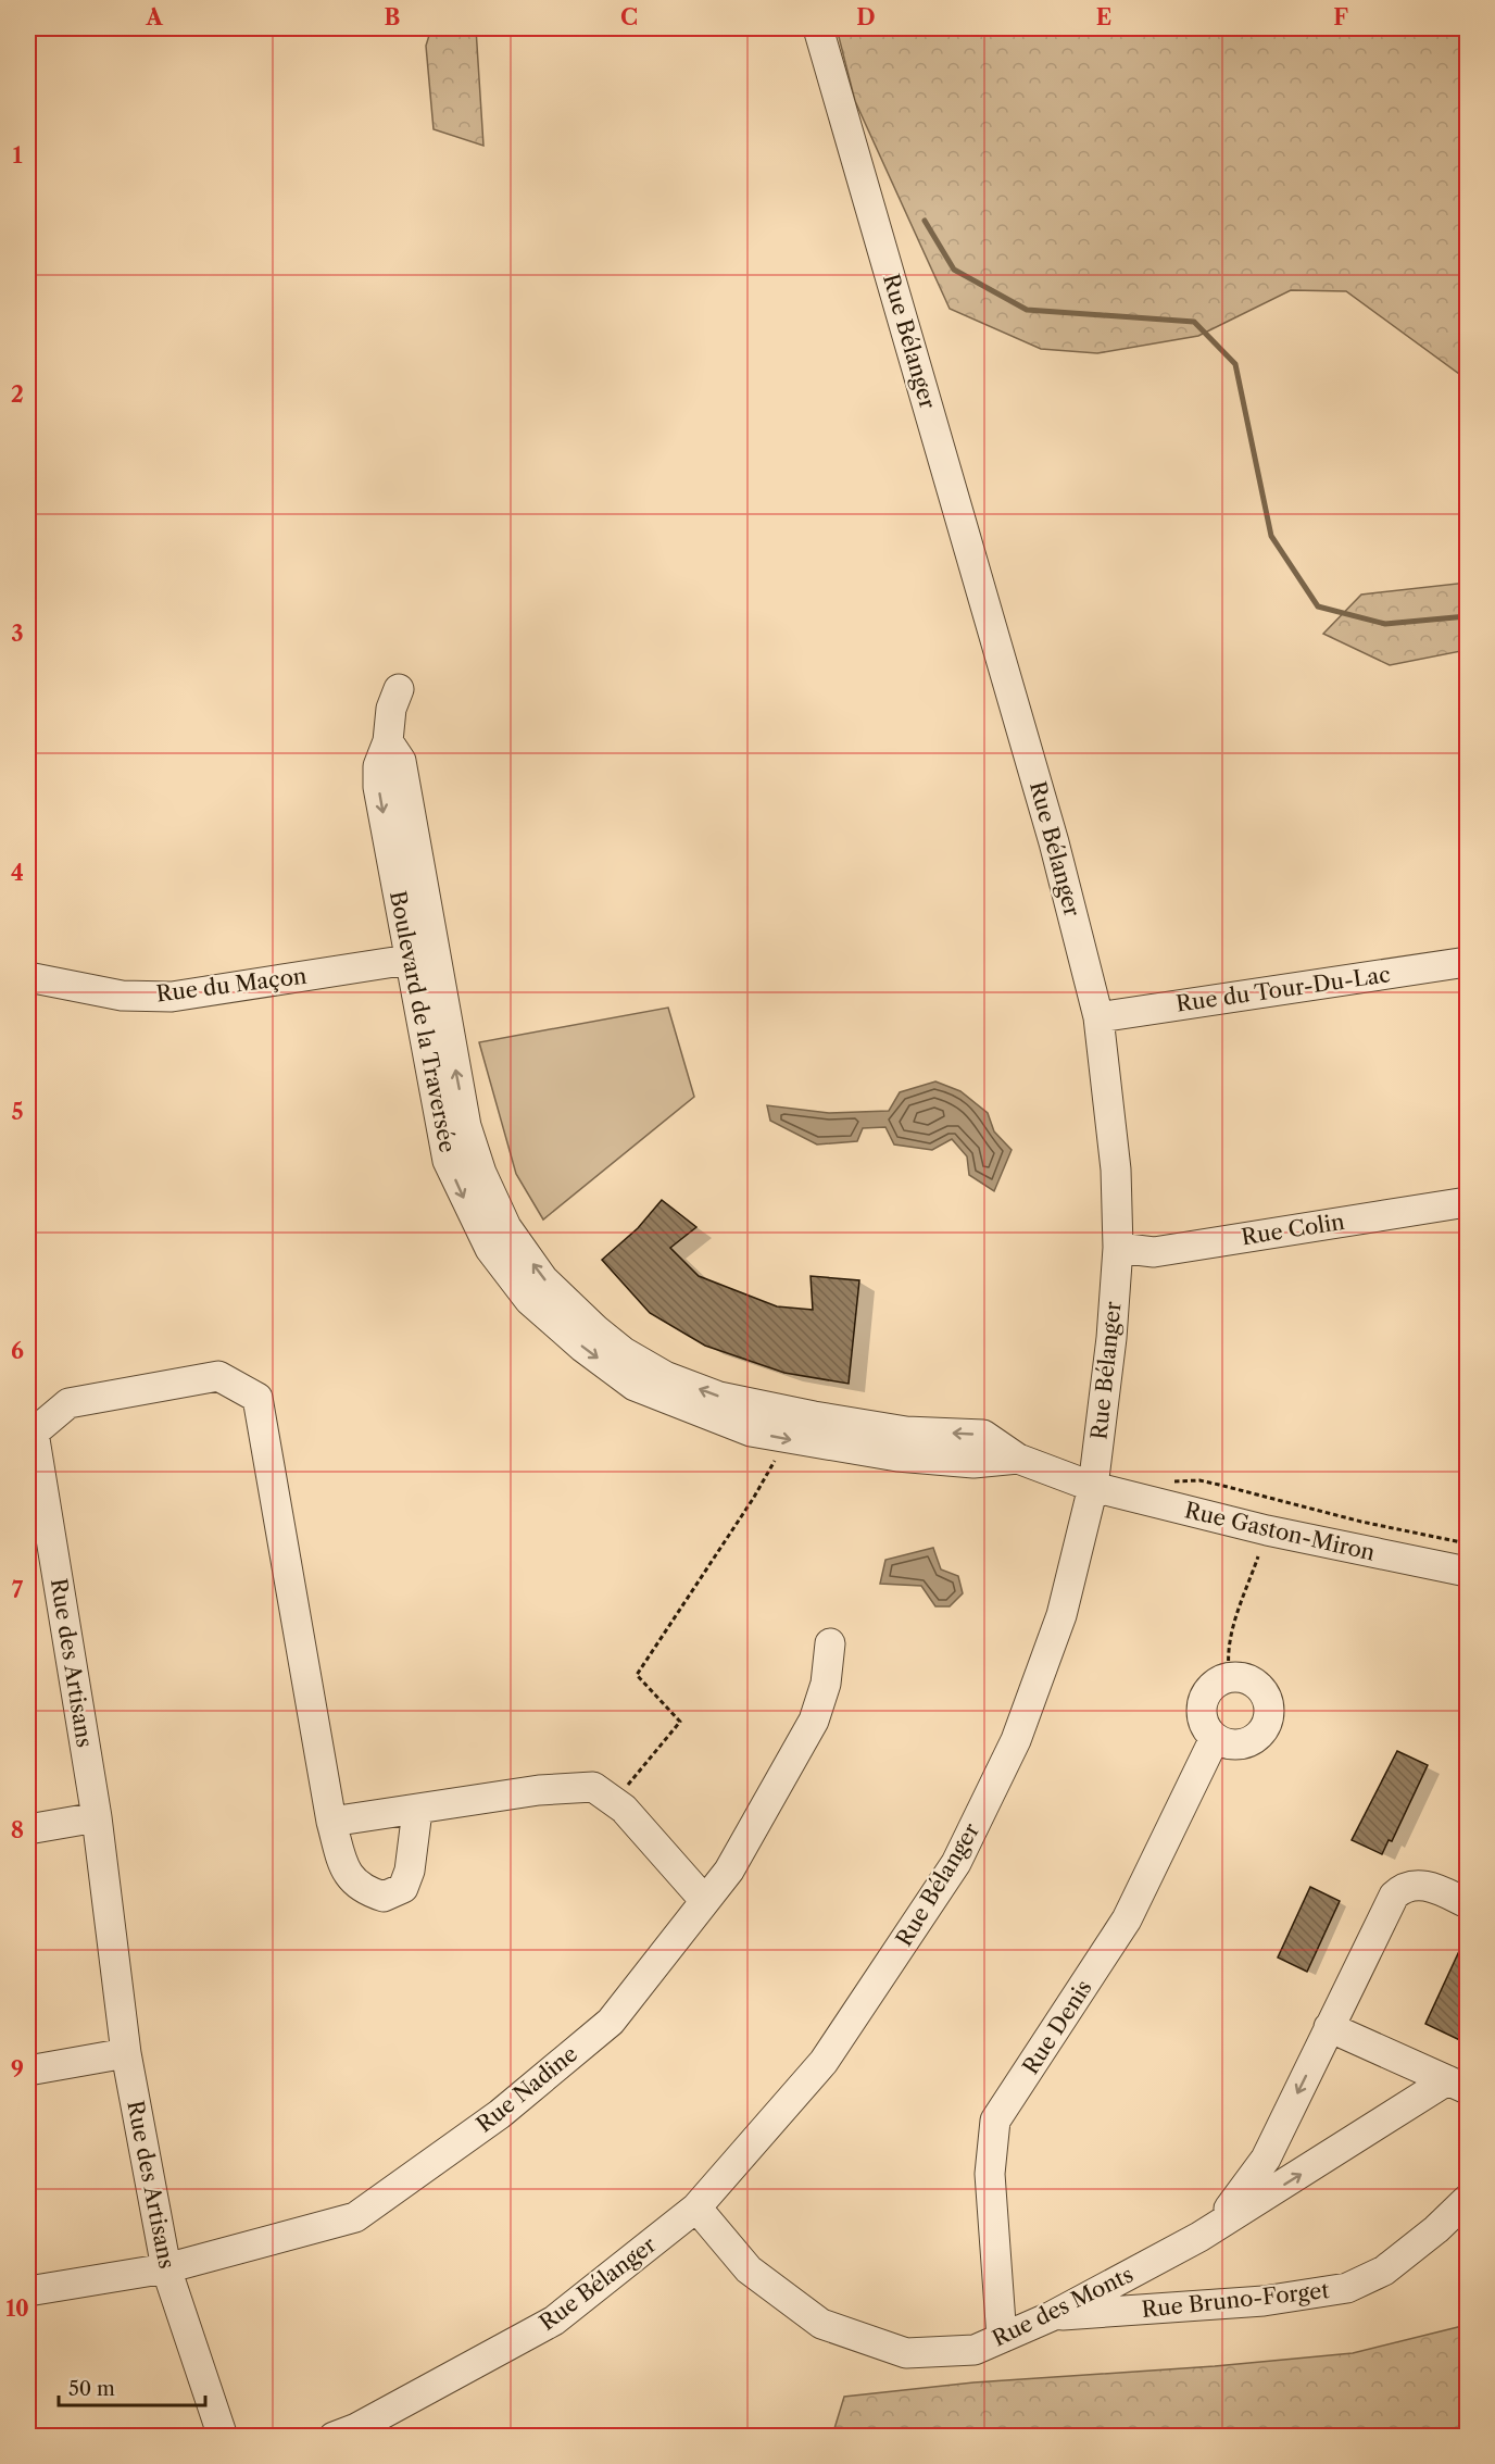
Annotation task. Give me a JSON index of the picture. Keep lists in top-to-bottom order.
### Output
{
  "streets": {
    "street": [
      "Rue Bélanger",
      "Rue du Maçon",
      "Rue du Tour-Du-Lac",
      "Boulevard de la Traversée",
      "Rue Colin",
      "Rue Gaston-Miron",
      "Rue des Artisans",
      "Rue Denis",
      "Rue Nadine",
      "Rue Bruno-Forget",
      "Rue des Monts"
    ]
  },
  "crossings": [
    ["Rue Bélanger", "Rue du Tour-Du-Lac"],
    ["Rue Bélanger", "Boulevard de la Traversée"],
    ["Rue Bélanger", "Rue Colin"],
    ["Rue Bélanger", "Rue Gaston-Miron"],
    ["Rue Bélanger", "Rue des Monts"],
    ["Rue du Maçon", "Boulevard de la Traversée"],
    ["Boulevard de la Traversée", "Rue Gaston-Miron"],
    ["Rue des Artisans", "Rue Nadine"],
    ["Rue Denis", "Rue des Monts"],
    ["Rue Bruno-Forget", "Rue des Monts"]
  ],
  "scale_bar": "50 m",
  "grid": {
    "columns": [
      "A",
      "B",
      "C",
      "D",
      "E",
      "F"
    ],
    "rows": [
      "1",
      "2",
      "3",
      "4",
      "5",
      "6",
      "7",
      "8",
      "9",
      "10"
    ]
  }
}
